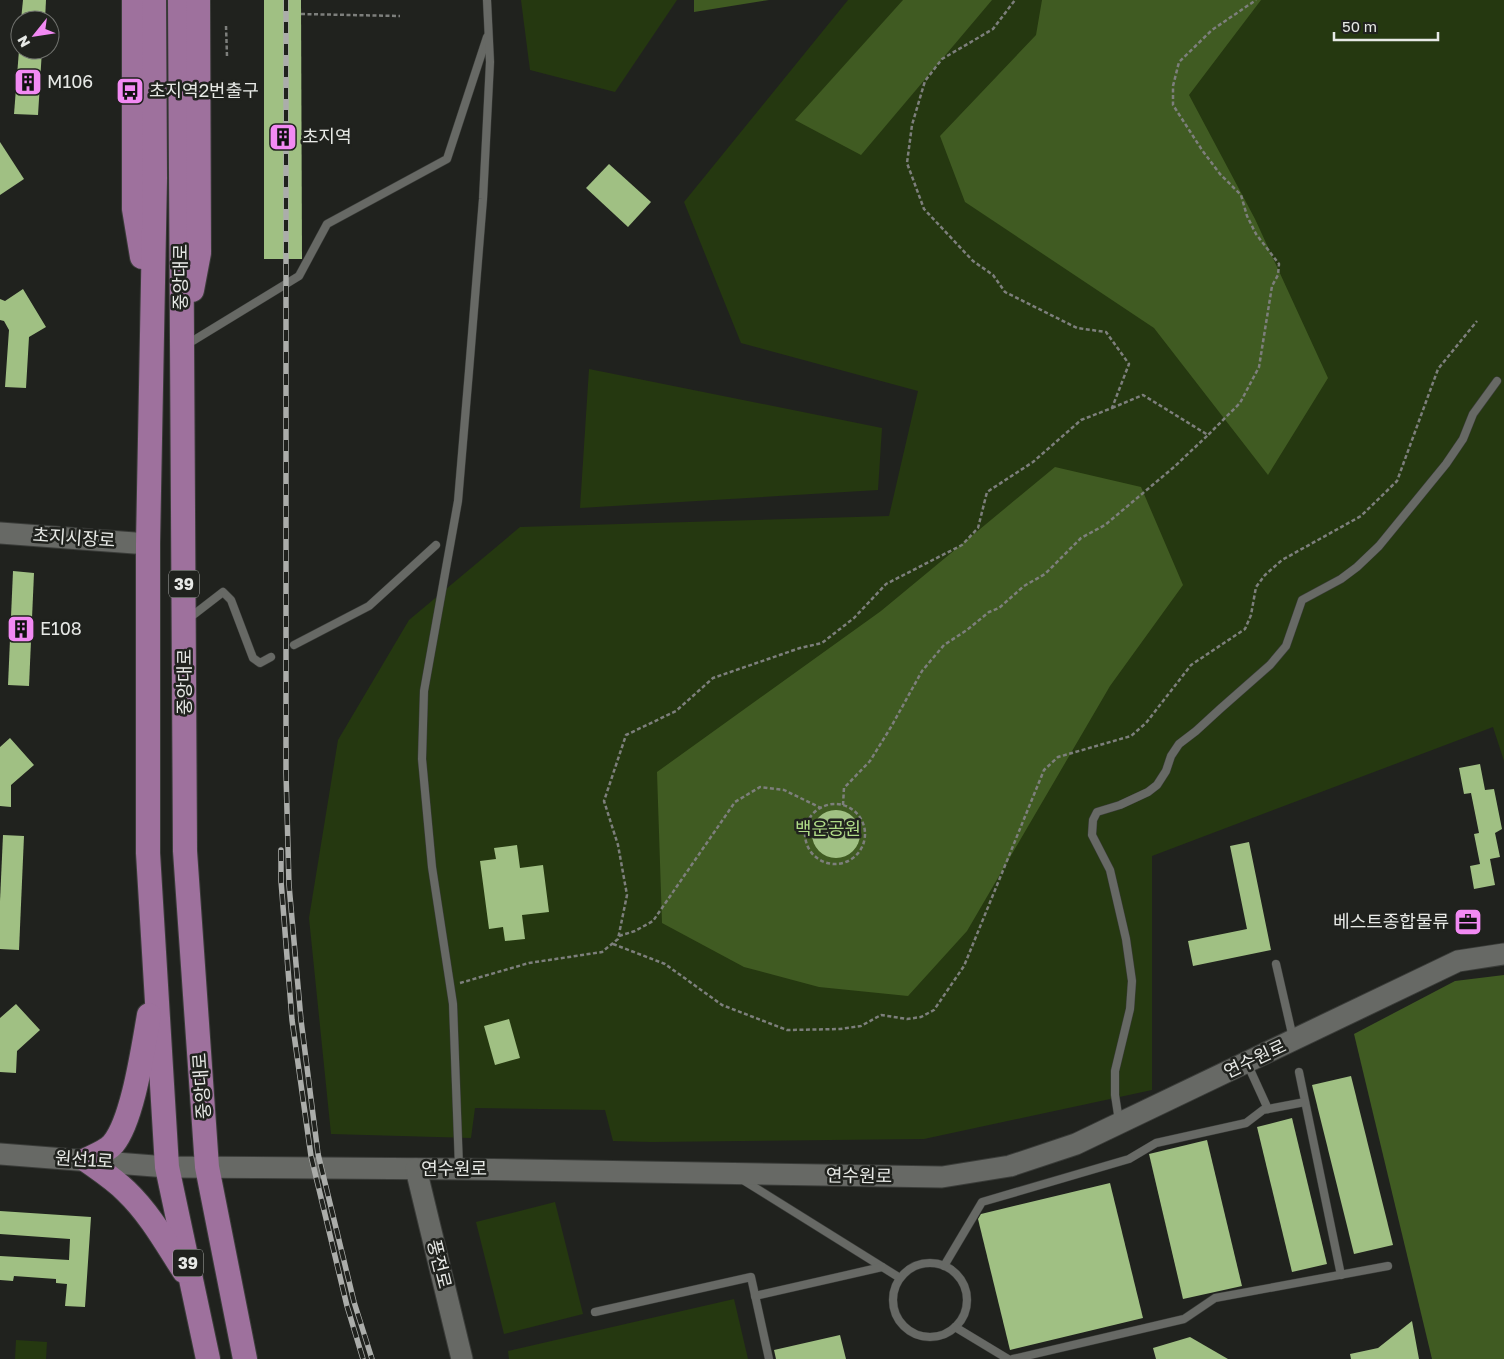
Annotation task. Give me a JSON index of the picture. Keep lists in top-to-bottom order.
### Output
{
  "streets": {
    "main road": ["중앙대로", "39"],
    "street": [
      "초지시장로",
      "연수원로",
      "원선1로",
      "풍전로"
    ]
  },
  "crossings": [
    ["중앙대로", "초지시장로"],
    ["중앙대로", "39"],
    ["중앙대로", "연수원로"],
    ["중앙대로", "원선1로"],
    ["39", "연수원로"],
    ["39", "원선1로"],
    ["연수원로", "원선1로"],
    ["연수원로", "풍전로"]
  ],
  "parks": ["백운공원"],
  "places": {
    "building": ["M106", "초지역", "E108"],
    "bus stop": ["초지역2번출구"],
    "office": ["베스트종합물류"]
  },
  "scale_bar": "50 m",
  "north": "bottom left"
}
